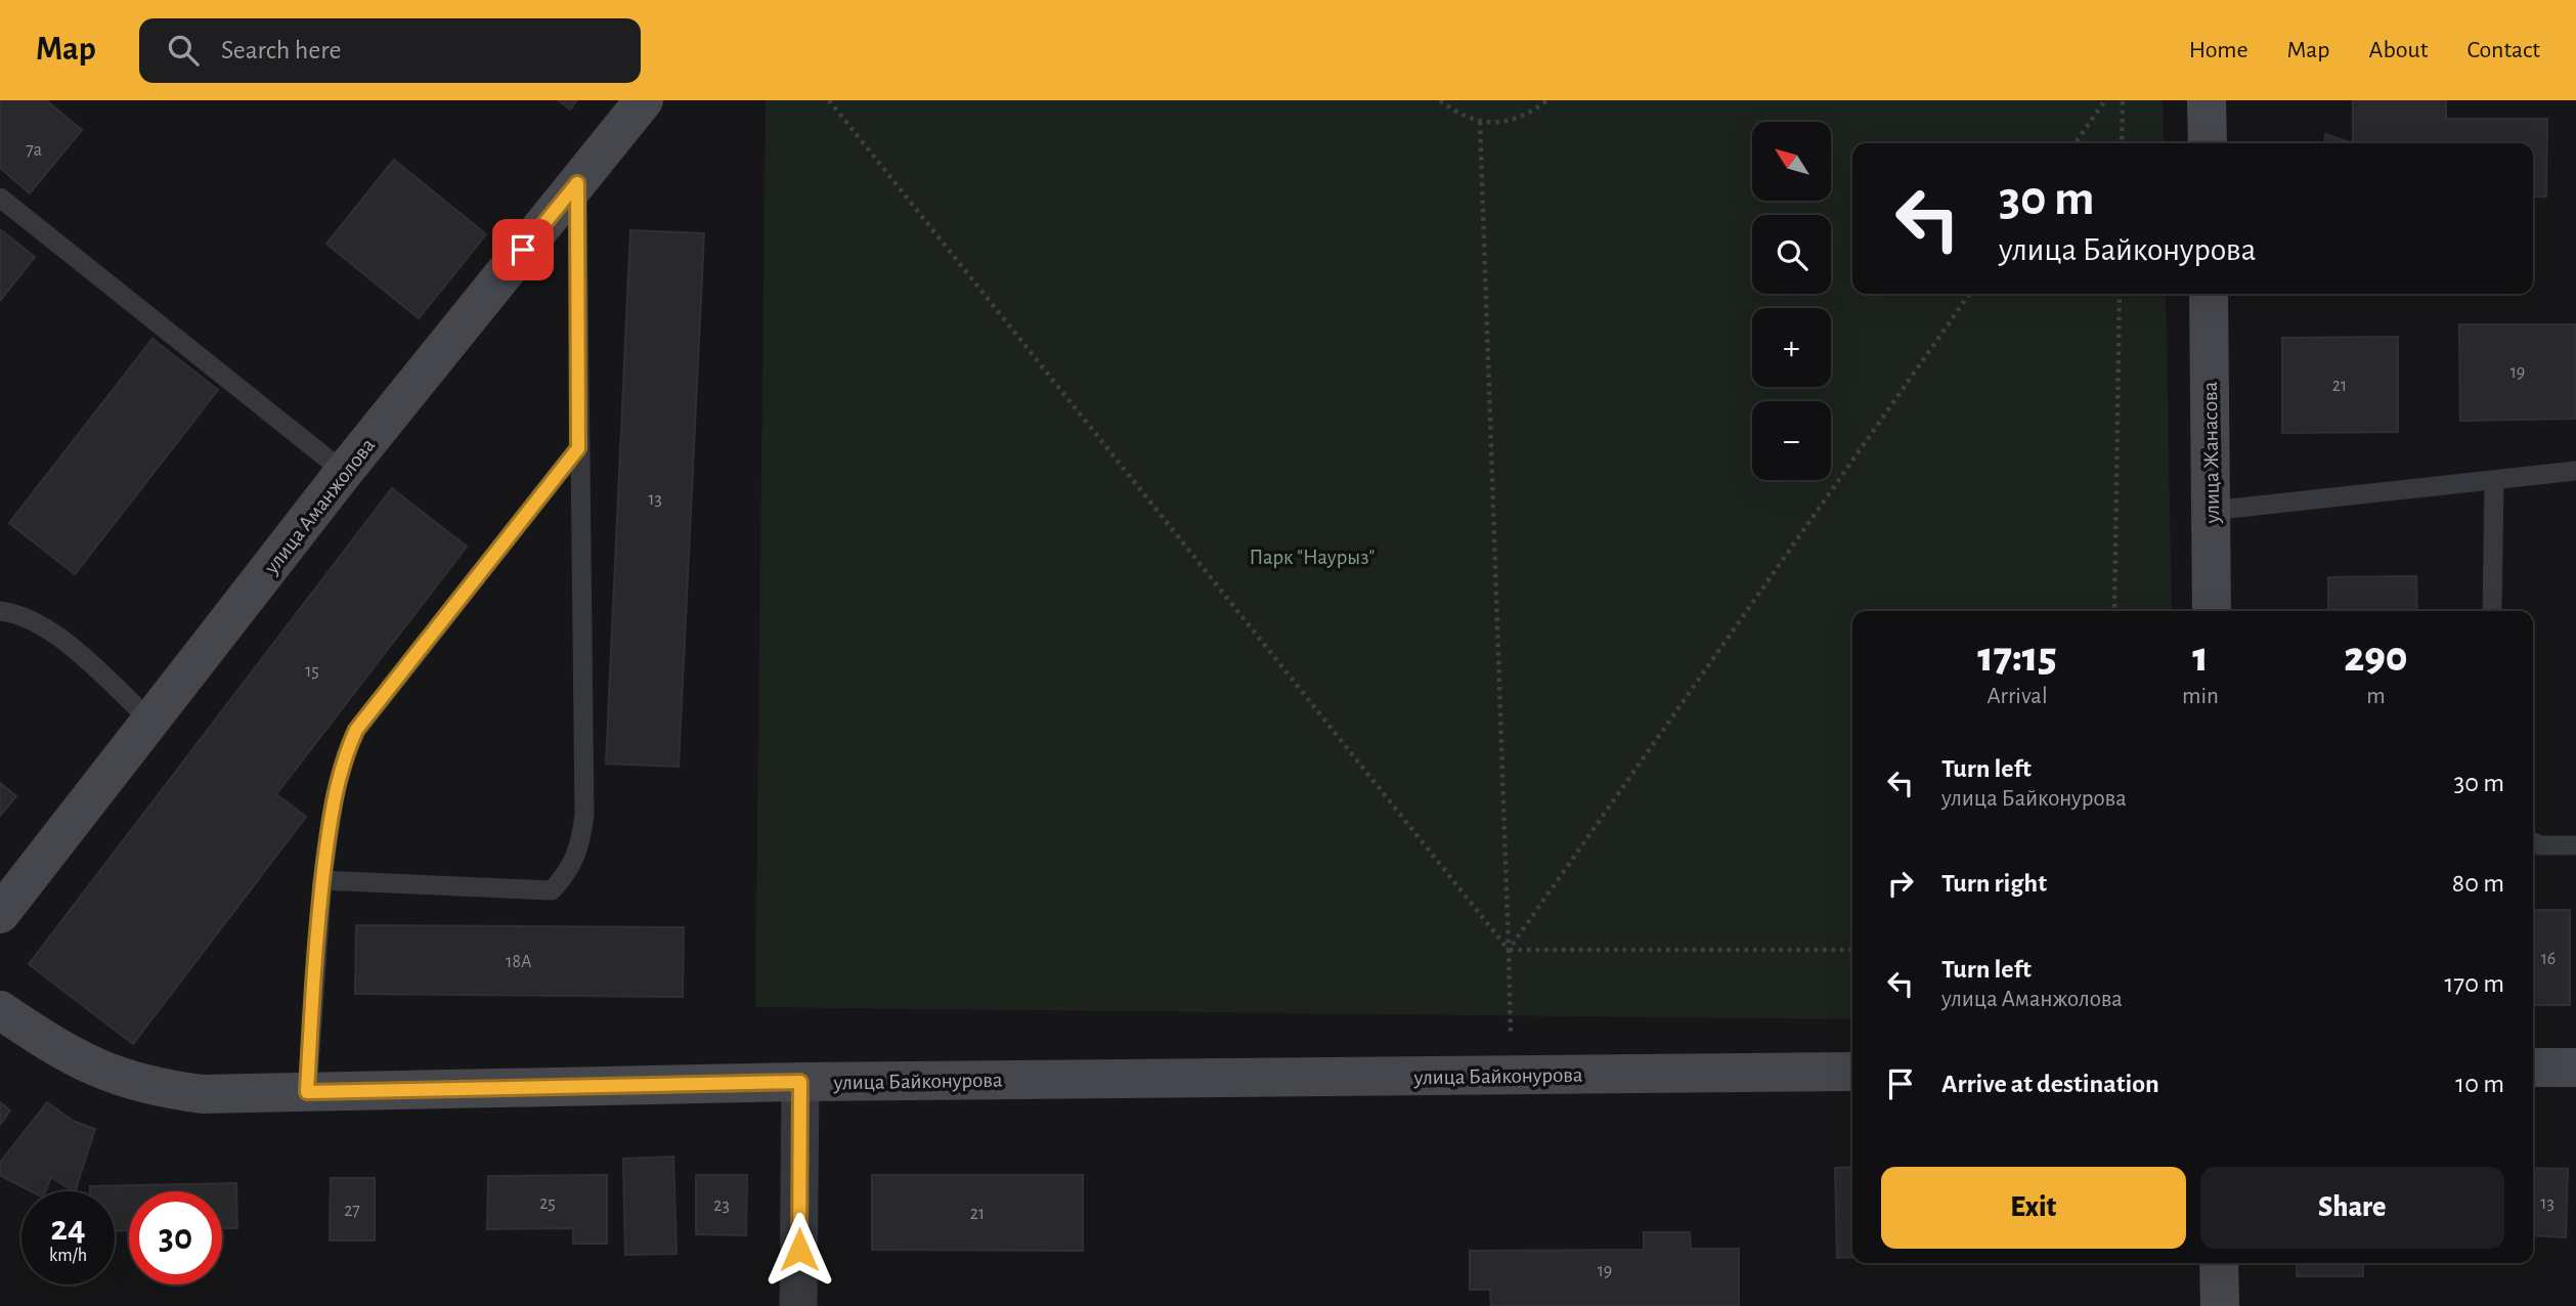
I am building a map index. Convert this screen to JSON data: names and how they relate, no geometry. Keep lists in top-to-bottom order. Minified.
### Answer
{"streets":{"street":["улица Жанасова","улица Аманжолова","улица Байконурова"]},"parks":["Парк \"Наурыз\""],"house_numbers":["7а","19","21","13","15","16","18А","25","13","23","27","21","19"],"north":"top left","page":{"header":"Map","search":"Search here","nav":["Home","Map","About","Contact"],"map_buttons":["+","−"],"turn":["30 m","улица Байконурова"],"eta":["17:15","Arrival","1","min","290","m"],"list":[{"name":"Turn left","note":"улица Байконурова","value":"30 m"},{"name":"Turn right","value":"80 m"},{"name":"Turn left","note":"улица Аманжолова","value":"170 m"},{"name":"Arrive at destination","value":"10 m"}],"buttons":["Exit","Share"],"speed":"24 km/h","limit":"30"}}
